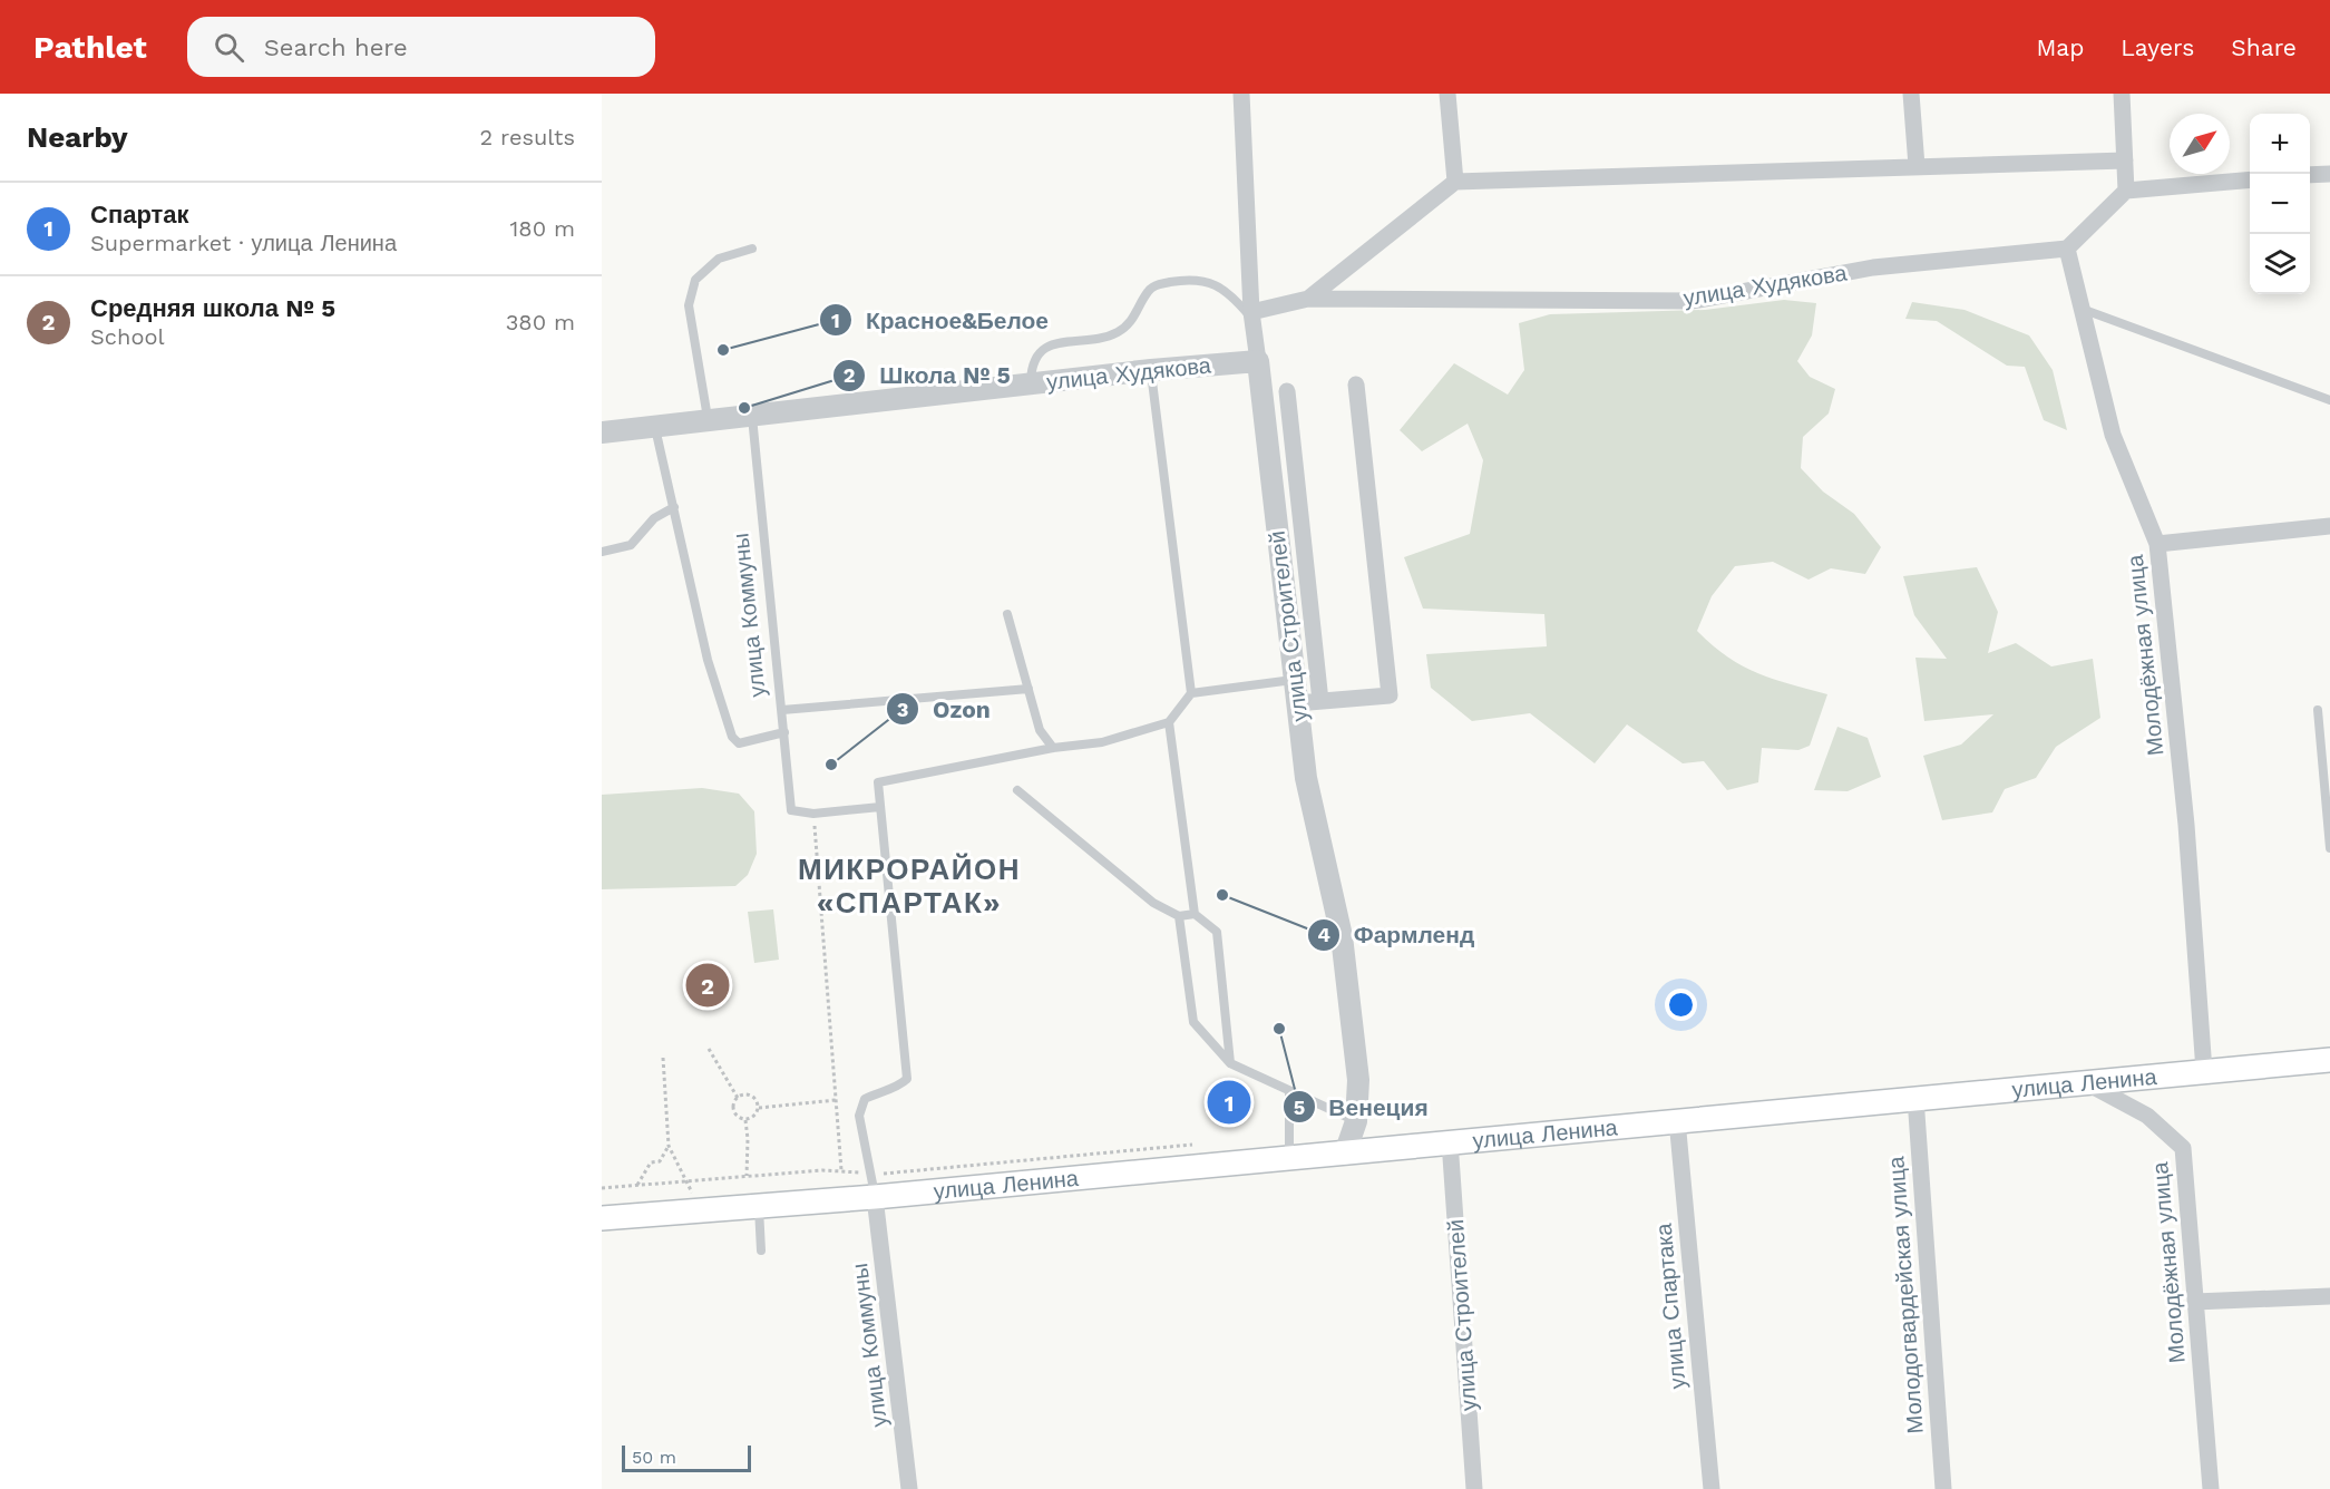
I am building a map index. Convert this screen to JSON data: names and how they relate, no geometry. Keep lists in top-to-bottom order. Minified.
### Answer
{"streets":{"main road":["улица Ленина"],"street":["улица Худякова","улица Коммуны","улица Строителей","Молодёжная улица","Молодогвардейская улица","улица Спартака"]},"crossings":[["улица Худякова","улица Коммуны"],["улица Худякова","улица Строителей"],["улица Худякова","Молодёжная улица"],["улица Коммуны","улица Ленина"],["улица Строителей","улица Ленина"],["Молодёжная улица","улица Ленина"],["улица Ленина","Молодогвардейская улица"],["улица Ленина","улица Спартака"]],"districts":["МИКРОРАЙОН «СПАРТАК»"],"places":["Красное&Белое","Школа № 5","Ozon","Фармленд","Венеция"],"scale_bar":"50 m","north":"top right","page":{"header":"Pathlet","search":"Search here","nav":["Map","Layers","Share"],"heading":["Nearby","2 results"],"map_buttons":["+","−"],"list":[{"mark":"1","name":"Спартак","note":"Supermarket · улица Ленина","value":"180 m"},{"mark":"2","name":"Средняя школа № 5","note":"School","value":"380 m"}],"pins":["2","1"],"scale":"50 m"}}
